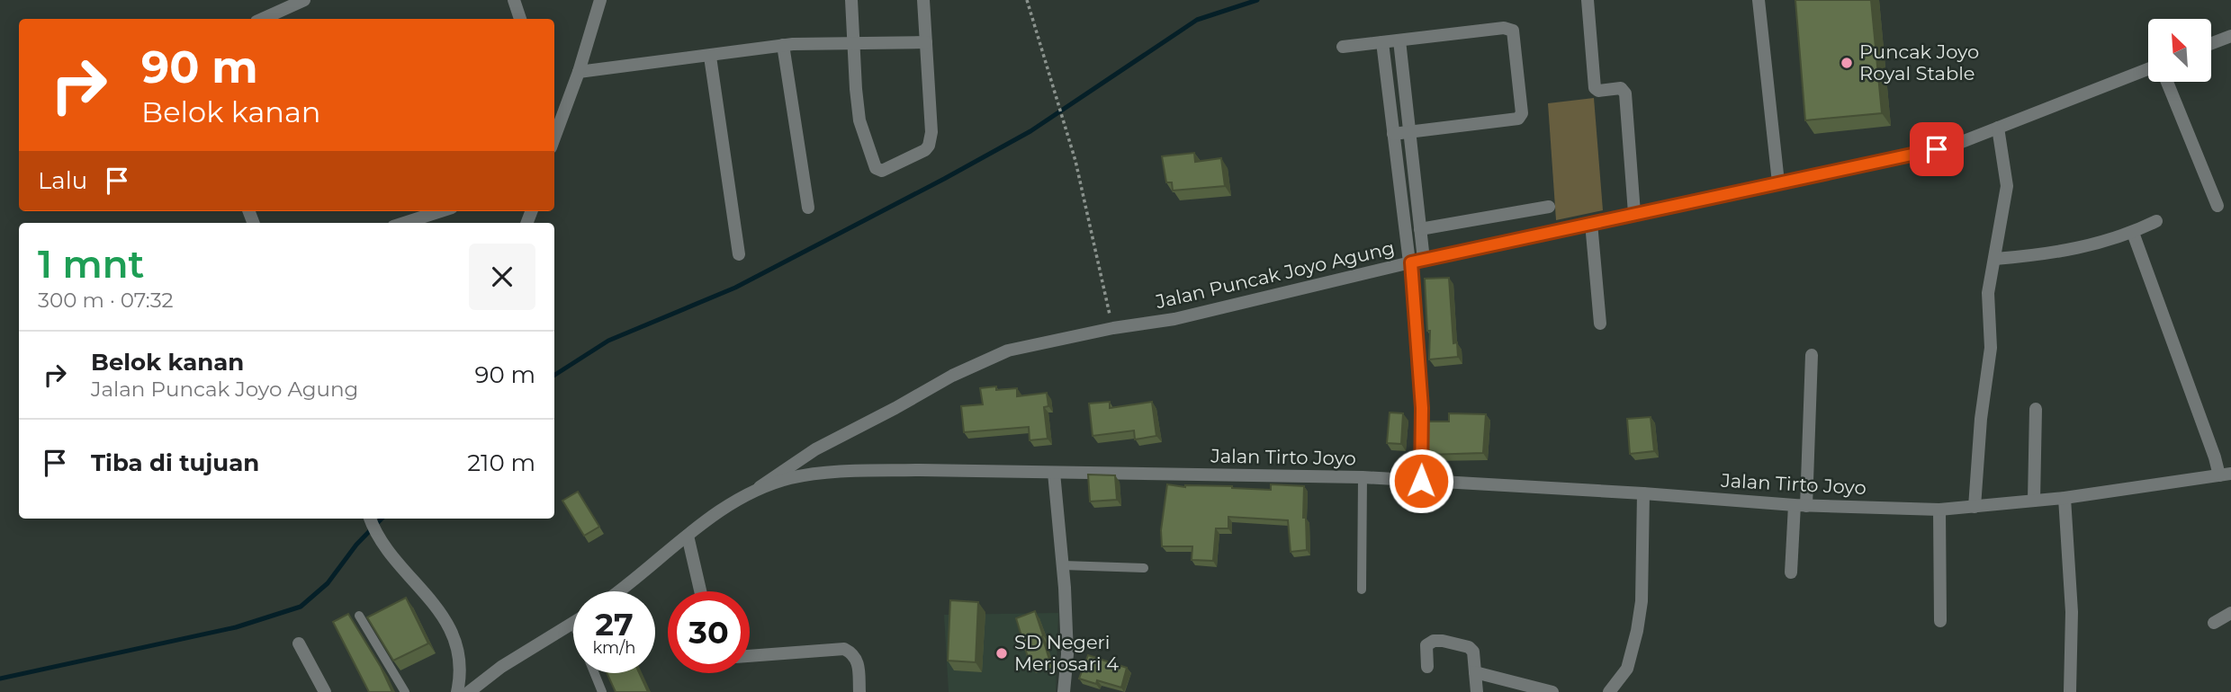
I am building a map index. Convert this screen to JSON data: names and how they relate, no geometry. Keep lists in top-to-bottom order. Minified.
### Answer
{"streets":{"street":["Jalan Puncak Joyo Agung","Jalan Tirto Joyo"]},"crossings":[["Jalan Puncak Joyo Agung","Jalan Tirto Joyo"]],"places":["Puncak Joyo Royal Stable","SD Negeri Merjosari 4"],"north":"top left","page":{"turn":["90 m","Belok kanan"],"then":"Lalu","heading":["1 mnt","300 m · 07:32"],"list":[{"name":"Belok kanan","note":"Jalan Puncak Joyo Agung","value":"90 m"},{"name":"Tiba di tujuan","value":"210 m"}],"speed":"27 km/h","limit":"30"}}
